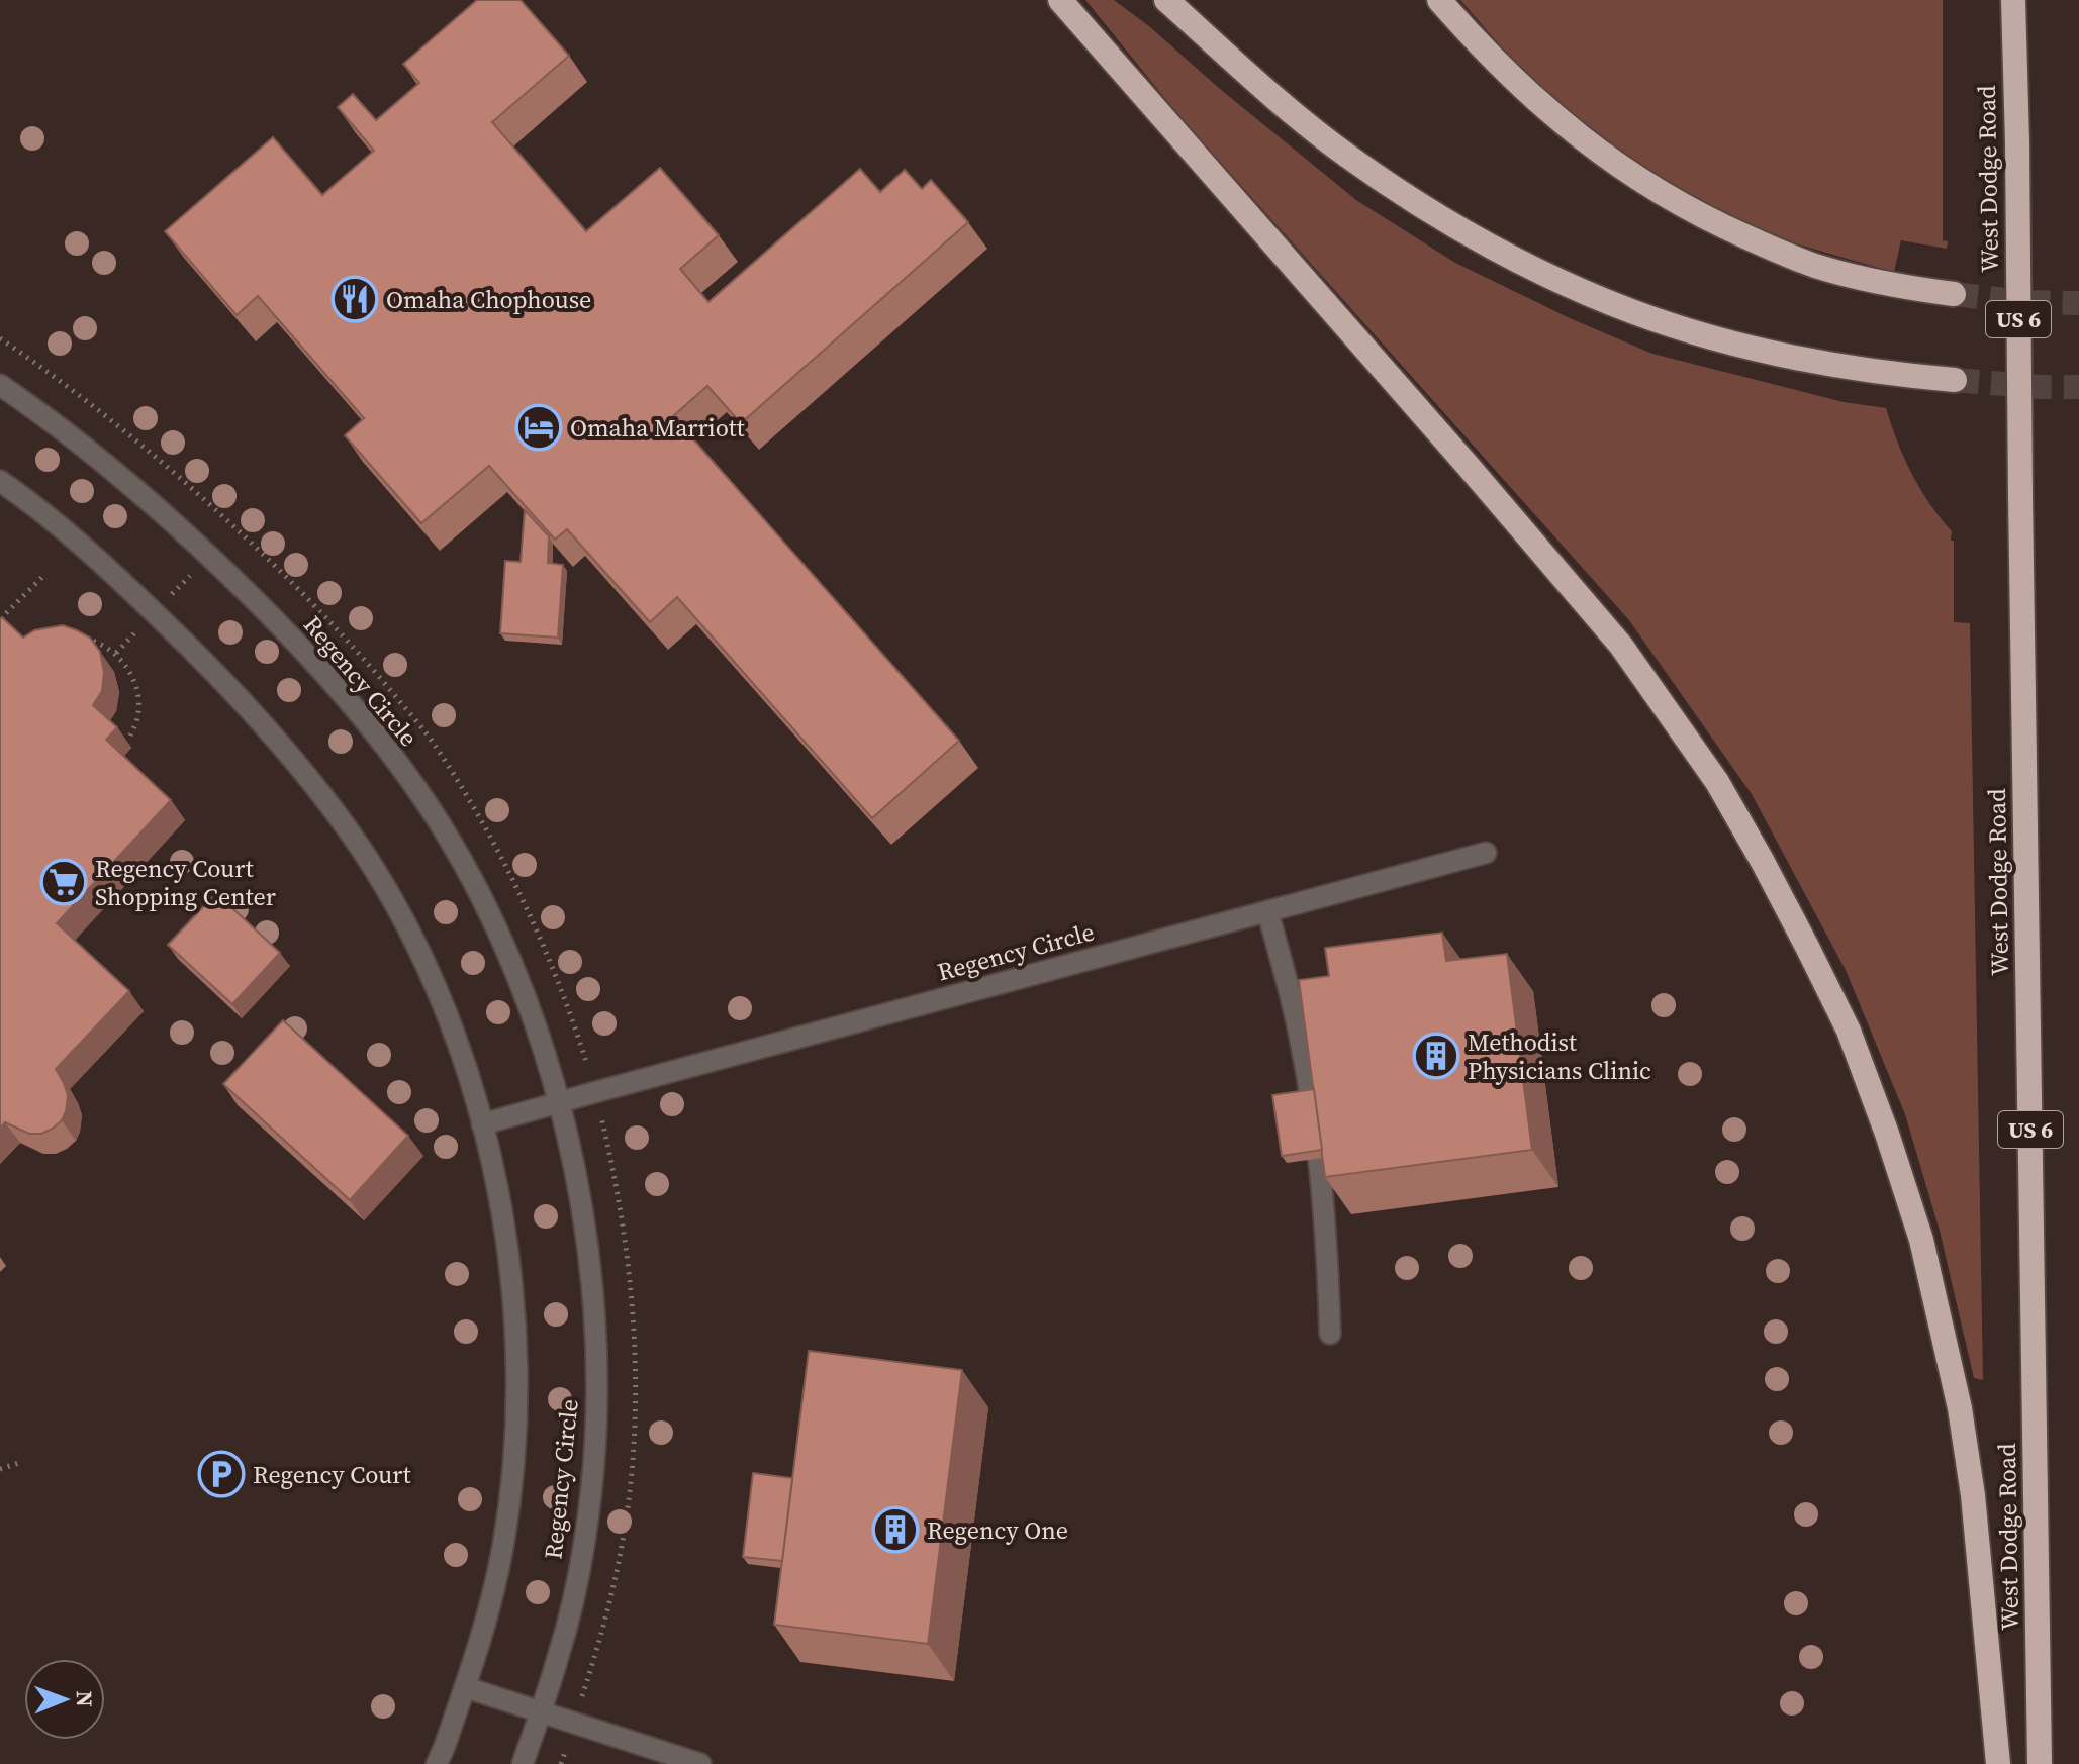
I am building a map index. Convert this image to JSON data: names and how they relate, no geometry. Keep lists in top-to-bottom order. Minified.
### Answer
{"streets":{"highway":["West Dodge Road","US 6"],"street":["Regency Circle"]},"places":{"restaurant":["Omaha Chophouse"],"hotel":["Omaha Marriott"],"supermarket":["Regency Court Shopping Center"],"building":["Methodist Physicians Clinic","Regency One"],"parking":["Regency Court"]},"north":"right"}
